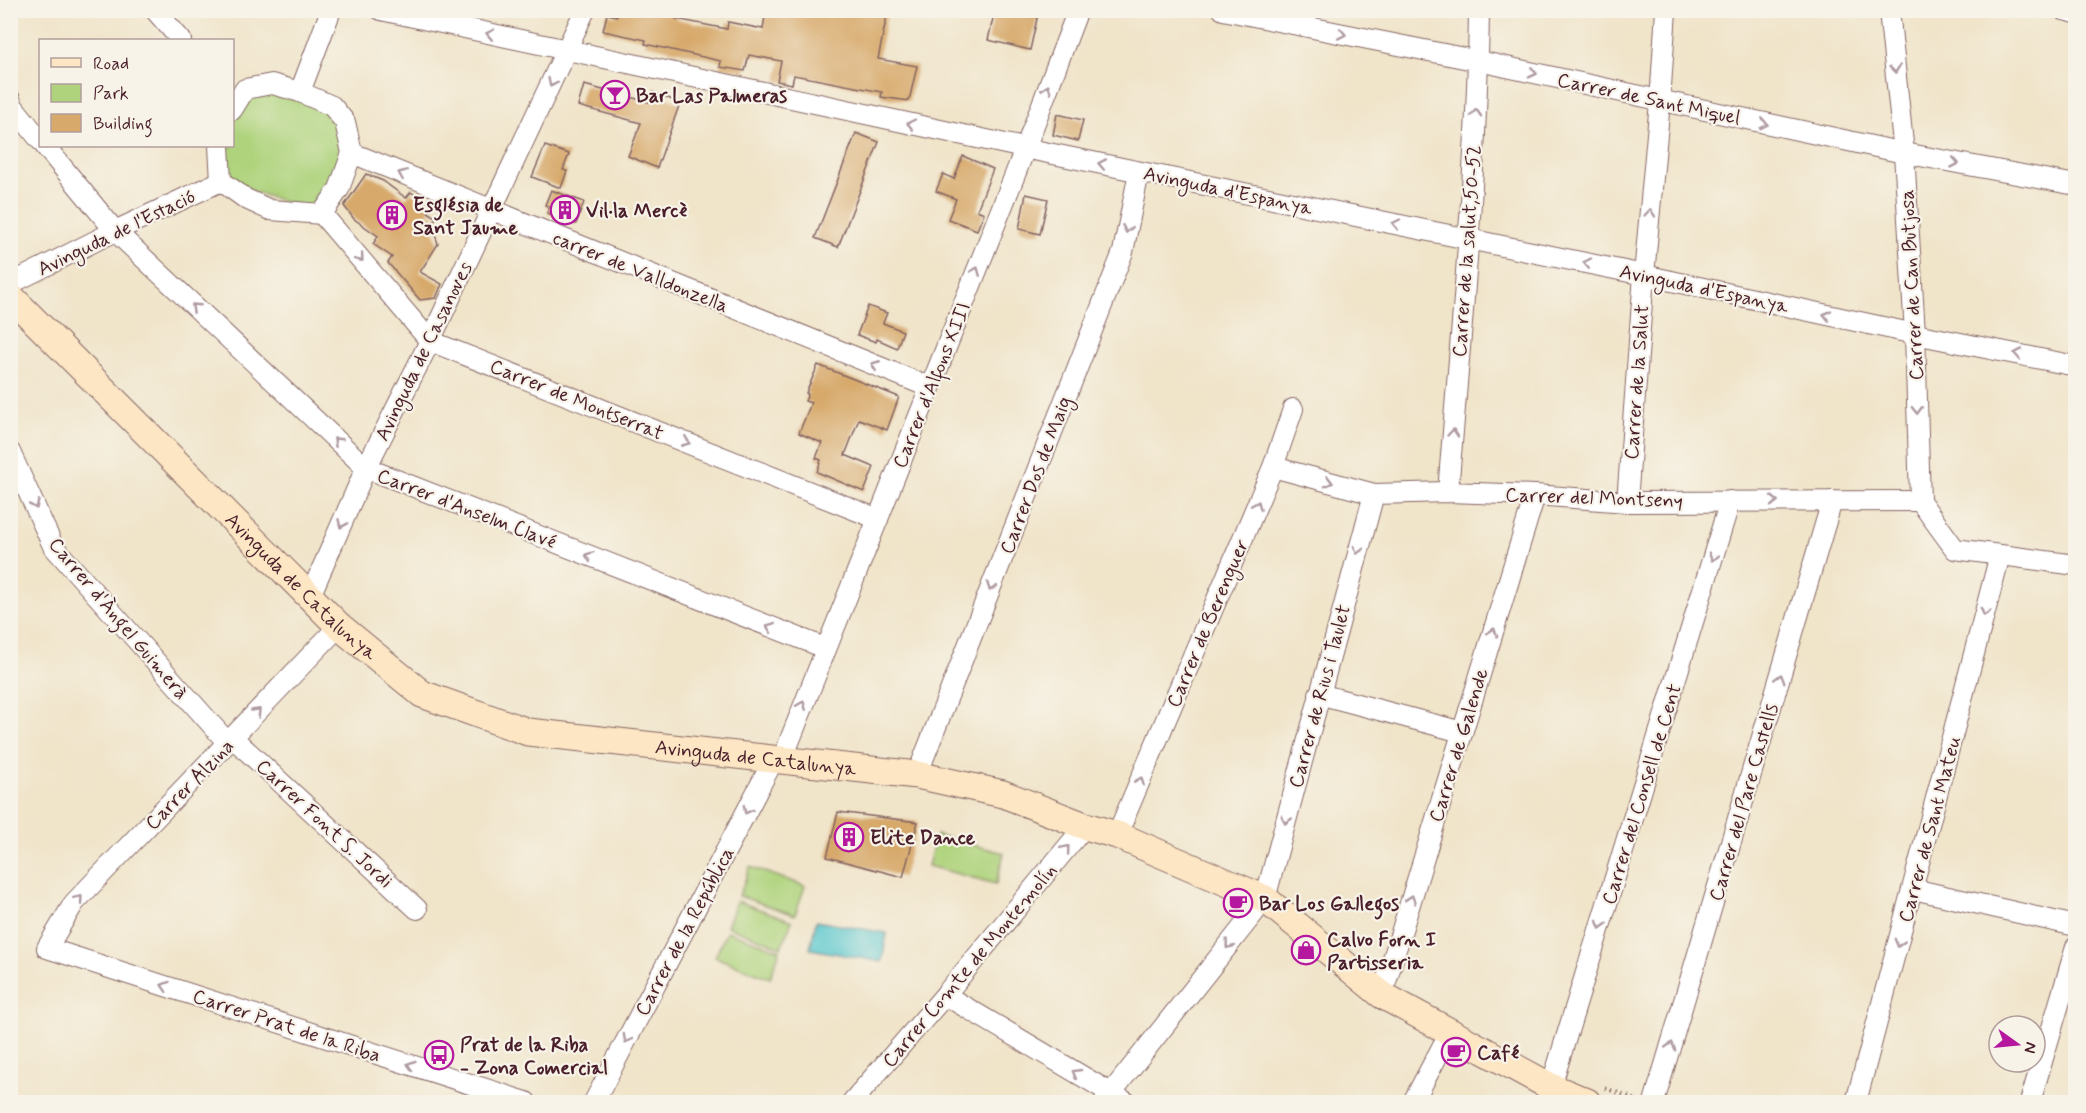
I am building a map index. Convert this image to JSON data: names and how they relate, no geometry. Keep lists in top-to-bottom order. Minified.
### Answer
{"streets":{"street":["Carrer de Sant Miquel","Avinguda d'Espanya","Avinguda de l'Estació","Carrer de la salut,50-52","carrer de Valldonzella","Carrer de Can Butjosa","Avinguda de Casanoves","Carrer de la Salut","Carrer d'Alfons XIII","Carrer de Montserrat","Carrer Dos de Maig","Carrer del Montseny","Carrer d'Anselm Clavé","Avinguda de Catalunya","Carrer d'Àngel Guimerà","Carrer de Berenguer","Carrer de Rius i Taulet","Carrer de Galende","Carrer Alzina","Carrer del Consell de Cent","Carrer del Pare Castells","Carrer Font S. Jordi","Carrer de Sant Mateu","Carrer de la República","Carrer Comte de Montemolín","Carrer Prat de la Riba"]},"crossings":[["Carrer de Sant Miquel","Carrer de la salut,50-52"],["Carrer de Sant Miquel","Carrer de Can Butjosa"],["Carrer de Sant Miquel","Carrer de la Salut"],["Avinguda d'Espanya","Carrer de la salut,50-52"],["Avinguda d'Espanya","Carrer de Can Butjosa"],["Avinguda d'Espanya","Avinguda de Casanoves"],["Avinguda d'Espanya","Carrer de la Salut"],["Avinguda d'Espanya","Carrer d'Alfons XIII"],["Avinguda d'Espanya","Carrer Dos de Maig"],["Avinguda de l'Estació","Carrer d'Anselm Clavé"],["Carrer de la salut,50-52","Carrer del Montseny"],["carrer de Valldonzella","Avinguda de Casanoves"],["carrer de Valldonzella","Carrer d'Alfons XIII"],["Carrer de Can Butjosa","Carrer del Montseny"],["Avinguda de Casanoves","Carrer de Montserrat"],["Avinguda de Casanoves","Carrer d'Anselm Clavé"],["Avinguda de Casanoves","Avinguda de Catalunya"],["Carrer de la Salut","Carrer del Montseny"],["Carrer d'Alfons XIII","Carrer de Montserrat"],["Carrer d'Alfons XIII","Carrer d'Anselm Clavé"],["Carrer d'Alfons XIII","Avinguda de Catalunya"],["Carrer d'Alfons XIII","Carrer de la República"],["Carrer Dos de Maig","Avinguda de Catalunya"],["Carrer del Montseny","Carrer de Berenguer"],["Carrer del Montseny","Carrer de Rius i Taulet"],["Carrer del Montseny","Carrer de Galende"],["Carrer del Montseny","Carrer del Consell de Cent"],["Carrer del Montseny","Carrer del Pare Castells"],["Avinguda de Catalunya","Carrer de Berenguer"],["Avinguda de Catalunya","Carrer de Rius i Taulet"],["Avinguda de Catalunya","Carrer de Galende"],["Avinguda de Catalunya","Carrer Alzina"],["Avinguda de Catalunya","Carrer del Consell de Cent"],["Avinguda de Catalunya","Carrer de la República"],["Avinguda de Catalunya","Carrer Comte de Montemolín"],["Carrer d'Àngel Guimerà","Carrer Alzina"],["Carrer d'Àngel Guimerà","Carrer Font S. Jordi"],["Carrer Alzina","Carrer Font S. Jordi"],["Carrer Alzina","Carrer Prat de la Riba"]],"one_way":["Carrer de Sant Miquel","Avinguda d'Espanya","Carrer de la salut,50-52","carrer de Valldonzella","Carrer de Can Butjosa","Avinguda de Casanoves","Carrer de la Salut","Carrer d'Alfons XIII","Carrer de Montserrat","Carrer Dos de Maig","Carrer d'Anselm Clavé","Carrer d'Àngel Guimerà","Carrer de Berenguer","Carrer de Rius i Taulet","Carrer de Galende","Carrer Alzina","Carrer del Consell de Cent","Carrer del Pare Castells","Carrer de Sant Mateu","Carrer de la República","Carrer Comte de Montemolín","Carrer Prat de la Riba"],"places":{"bar":["Bar Las Palmeras"],"building":["Vil·la Mercè","Església de Sant Jaume","Elite Dance"],"cafe":["Bar Los Gallegos","Café"],"shop":["Calvo Forn I Partisseria"],"bus stop":["Prat de la Riba - Zona Comercial"]},"legend":["Road","Park","Building"],"north":"right"}
